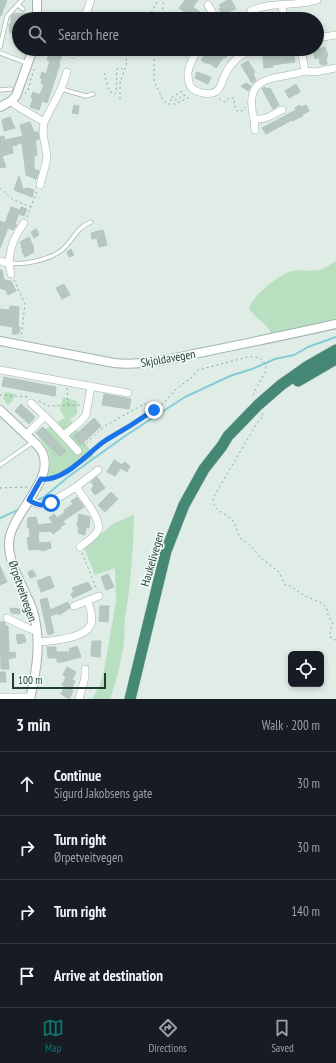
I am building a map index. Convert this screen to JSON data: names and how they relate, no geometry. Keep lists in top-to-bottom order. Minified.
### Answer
{"streets":{"highway":["Haukelivegen"],"street":["Skjoldavegen","Ørpetveitvegen"]},"scale_bar":"100 m","page":{"search":"Search here","scale":"100 m","heading":["3 min","Walk · 200 m"],"list":[["Continue","Sigurd Jakobsens gate","30 m"],["Turn right","Ørpetveitvegen","30 m"],["Turn right","140 m"],"Arrive at destination"],"nav":["Map","Directions","Saved"]}}
